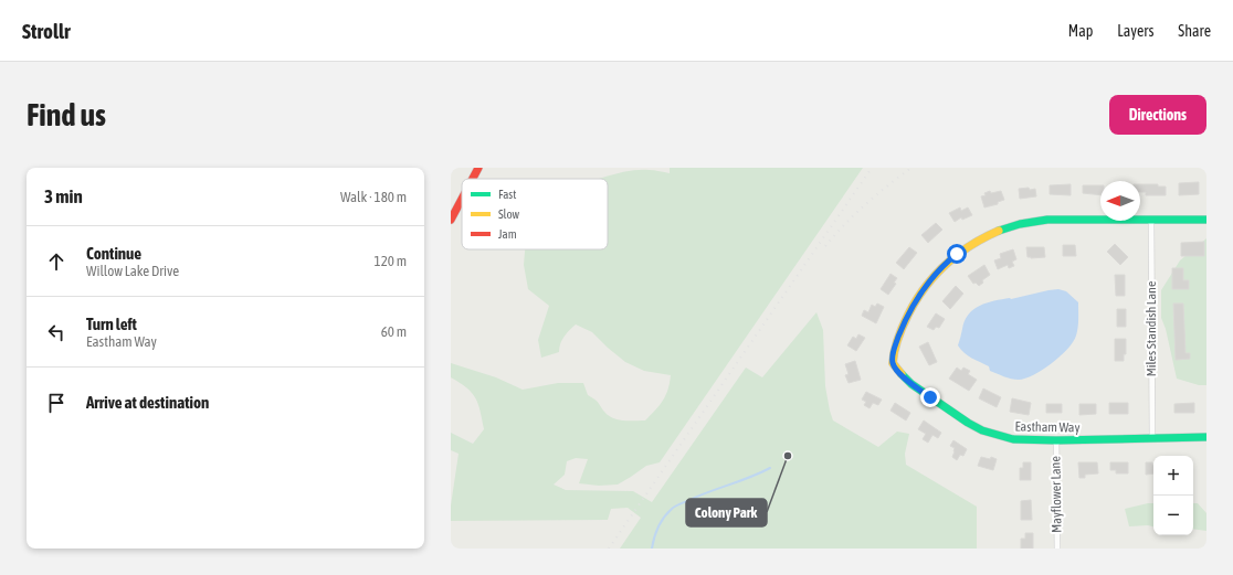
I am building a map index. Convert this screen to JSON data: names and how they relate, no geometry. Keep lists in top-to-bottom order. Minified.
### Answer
{"streets":{"street":["Miles Standish Lane","Eastham Way","Mayflower Lane"]},"crossings":[["Miles Standish Lane","Eastham Way"],["Eastham Way","Mayflower Lane"]],"places":["Colony Park"],"legend":["Fast","Slow","Jam"],"north":"left","page":{"header":"Strollr","nav":["Map","Layers","Share"],"buttons":"Directions","title":"Find us","heading":["3 min","Walk · 180 m"],"list":[["Continue","Willow Lake Drive","120 m"],["Turn left","Eastham Way","60 m"],"Arrive at destination"],"map_buttons":["+","−"]}}
